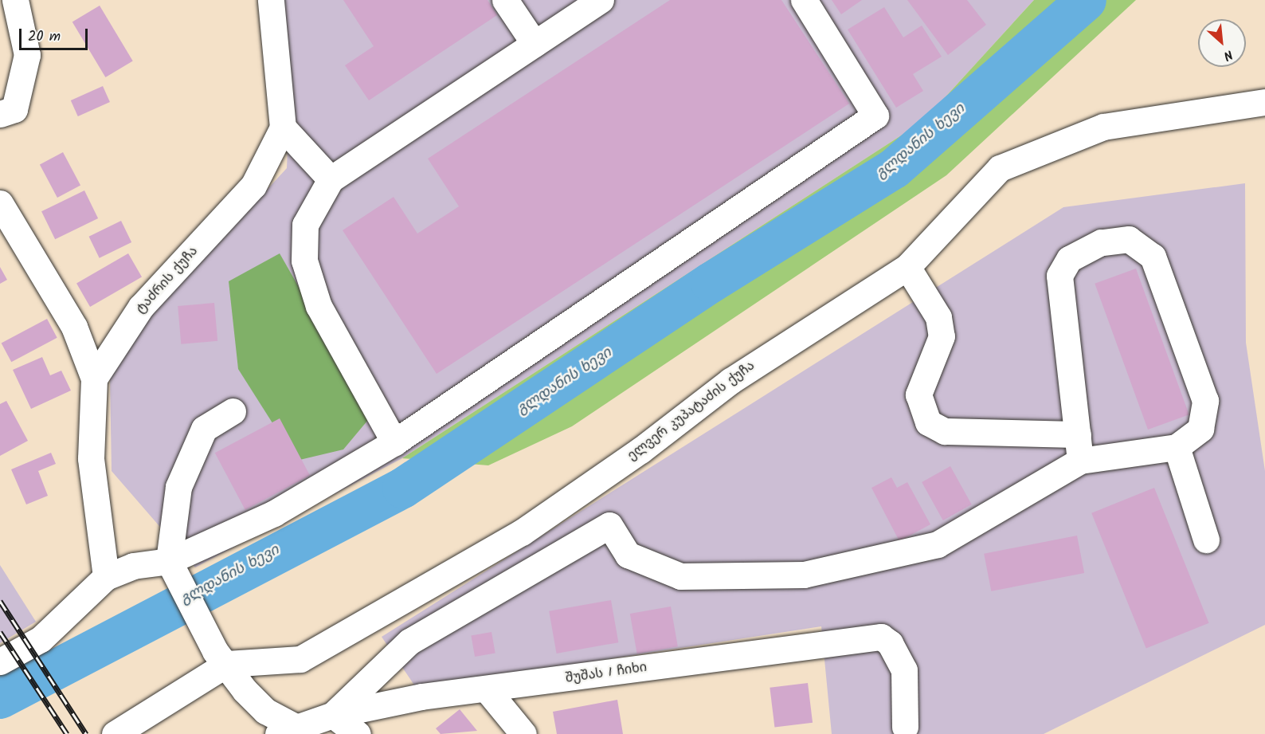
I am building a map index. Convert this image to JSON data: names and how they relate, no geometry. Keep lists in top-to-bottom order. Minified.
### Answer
{"streets":{"street":["ტაძრის ქუჩა","ელვერ კუპატაძის ქუჩა","შუშას I ჩიხი"]},"water":["გლდანის ხევი"],"scale_bar":"20 m","north":"bottom right"}
